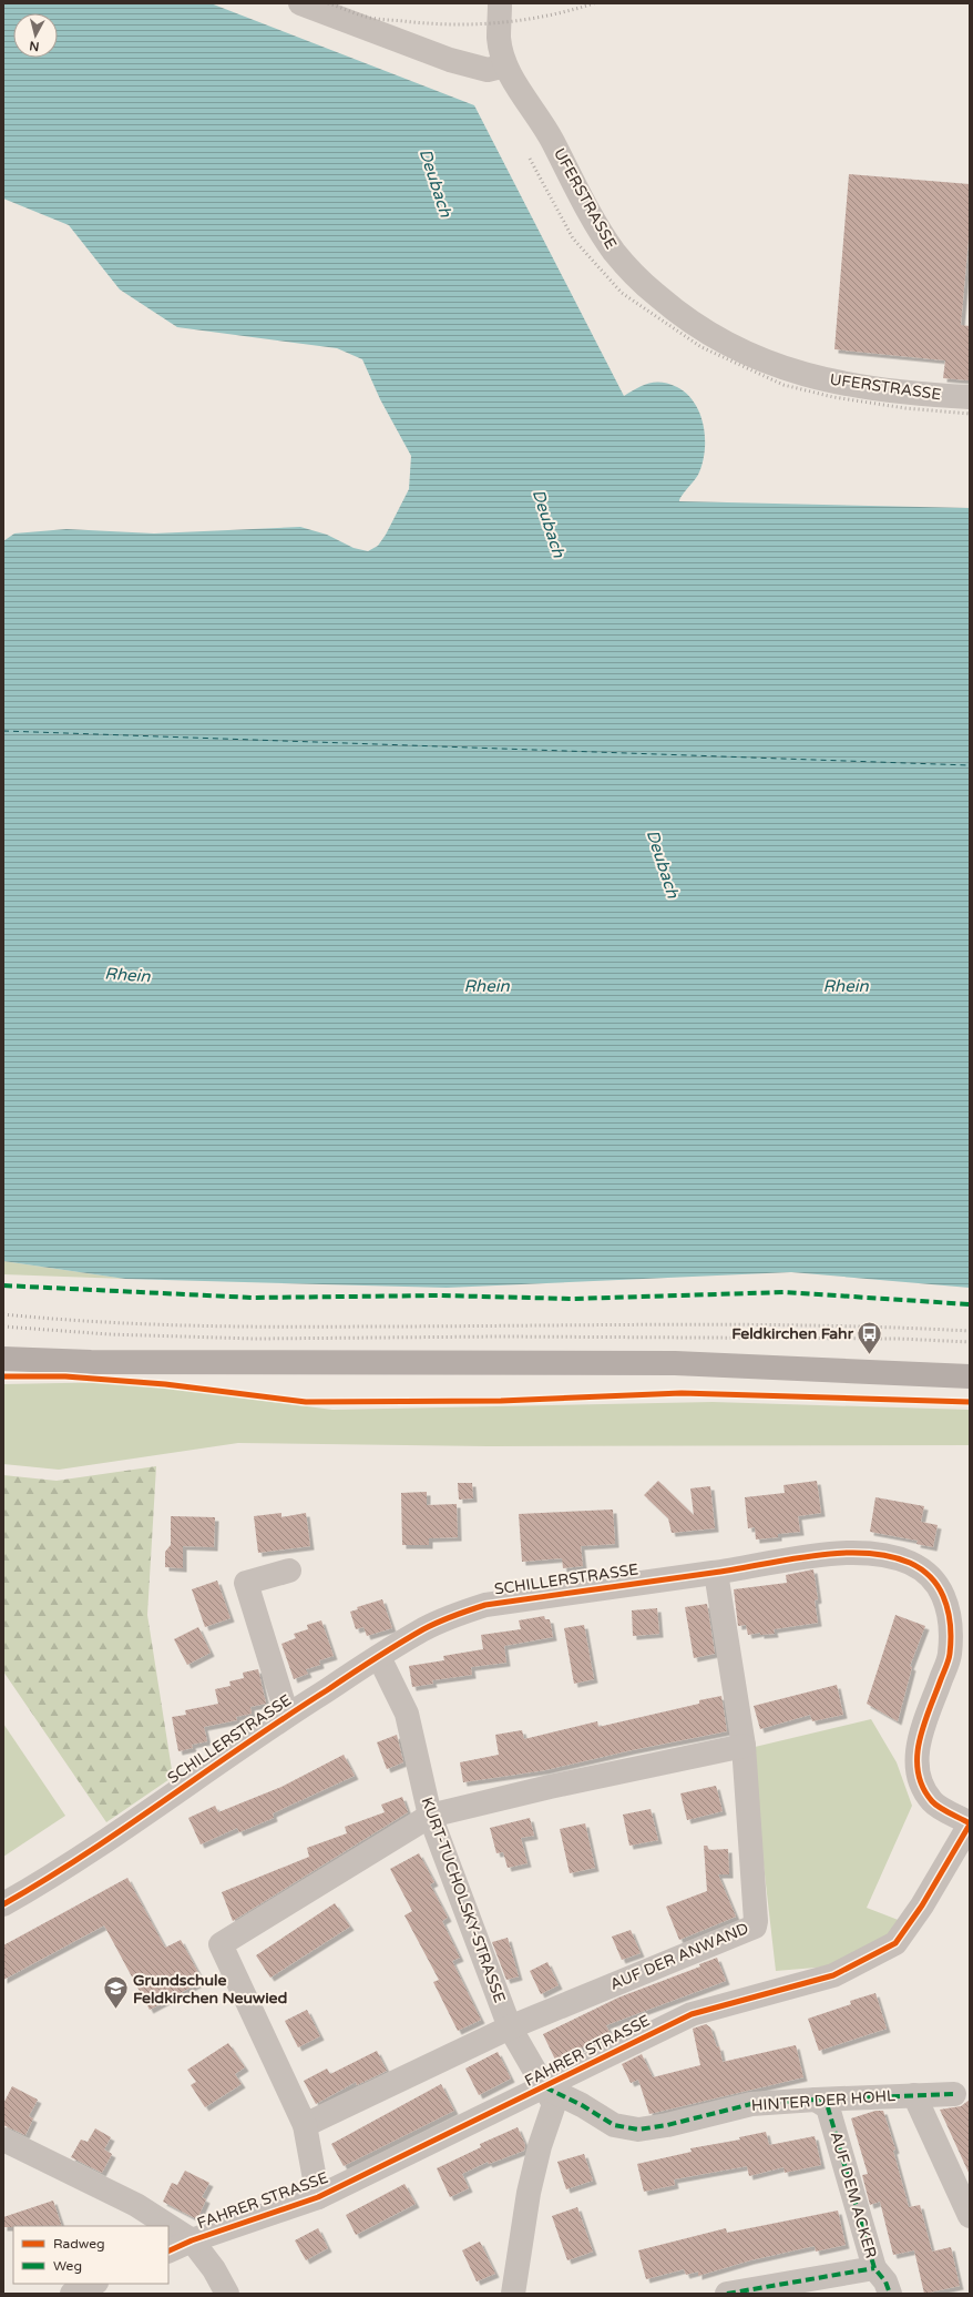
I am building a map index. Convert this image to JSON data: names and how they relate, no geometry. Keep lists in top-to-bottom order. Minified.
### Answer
{"streets":{"street":["UFERSTRASSE","SCHILLERSTRASSE","KURT-TUCHOLSKY-STRASSE","AUF DER ANWAND","FAHRER STRASSE","HINTER DER HOHL","AUF DEM ACKER"]},"crossings":[["SCHILLERSTRASSE","KURT-TUCHOLSKY-STRASSE"],["SCHILLERSTRASSE","AUF DER ANWAND"],["SCHILLERSTRASSE","FAHRER STRASSE"],["KURT-TUCHOLSKY-STRASSE","AUF DER ANWAND"],["KURT-TUCHOLSKY-STRASSE","FAHRER STRASSE"],["KURT-TUCHOLSKY-STRASSE","HINTER DER HOHL"],["FAHRER STRASSE","HINTER DER HOHL"],["HINTER DER HOHL","AUF DEM ACKER"]],"water":["Deubach","Rhein"],"places":{"bus stop":["Feldkirchen Fahr"],"school or university":["Grundschule Feldkirchen Neuwied"]},"legend":["Radweg","Weg"],"north":"bottom"}
